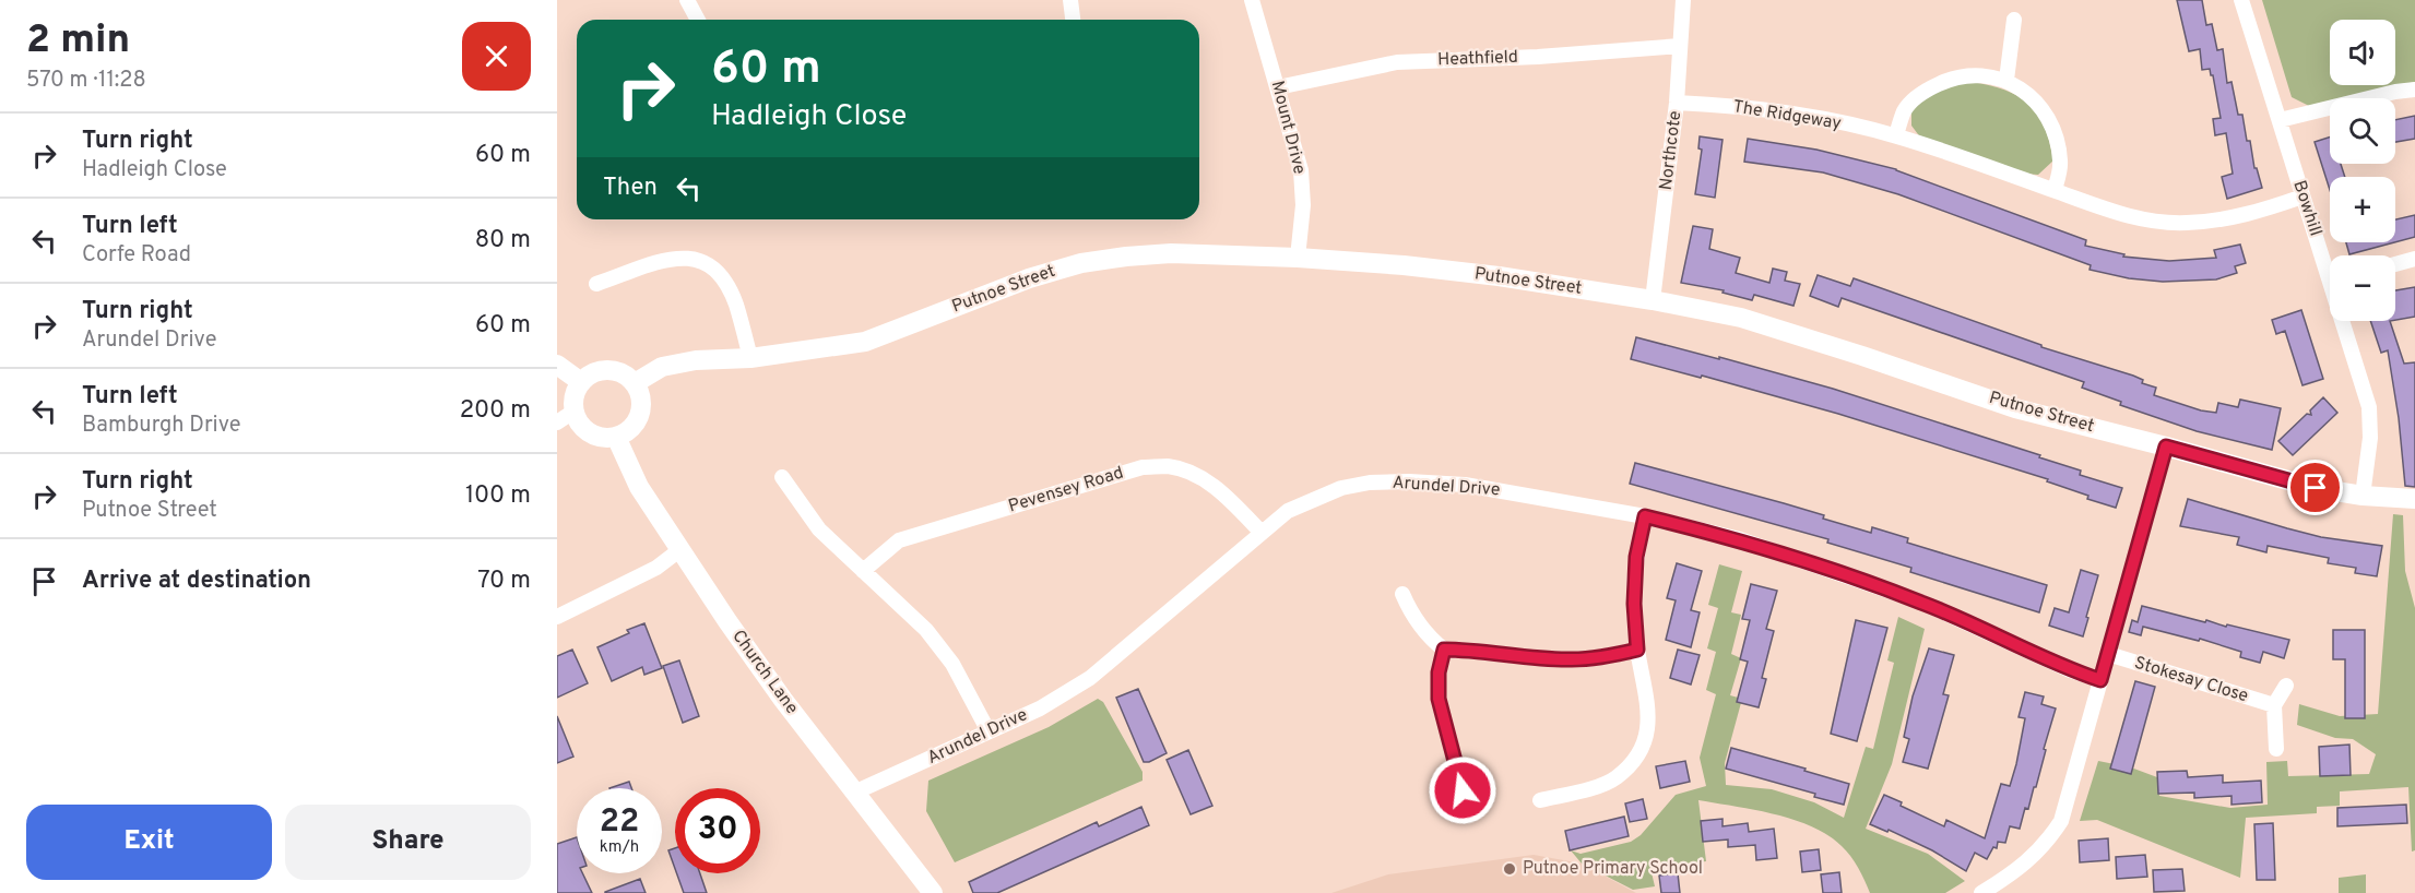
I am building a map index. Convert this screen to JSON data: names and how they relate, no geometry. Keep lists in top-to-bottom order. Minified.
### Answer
{"streets":{"street":["Heathfield","The Ridgeway","Mount Drive","Northcote","Bowhill","Putnoe Street","Arundel Drive","Pevensey Road","Church Lane","Stokesay Close"]},"crossings":[["Heathfield","Mount Drive"],["Heathfield","Northcote"],["The Ridgeway","Northcote"],["The Ridgeway","Bowhill"],["Mount Drive","Putnoe Street"],["Northcote","Putnoe Street"],["Bowhill","Putnoe Street"],["Putnoe Street","Church Lane"],["Arundel Drive","Pevensey Road"],["Arundel Drive","Church Lane"]],"places":["Putnoe Primary School"],"page":{"heading":["2 min","570 m · 11:28"],"map_buttons":["+","−"],"turn":["60 m","Hadleigh Close"],"list":[{"name":"Turn right","note":"Hadleigh Close","value":"60 m"},{"name":"Turn left","note":"Corfe Road","value":"80 m"},{"name":"Turn right","note":"Arundel Drive","value":"60 m"},{"name":"Turn left","note":"Bamburgh Drive","value":"200 m"},{"name":"Turn right","note":"Putnoe Street","value":"100 m"},{"name":"Arrive at destination","value":"70 m"}],"then":"Then","speed":"22 km/h","limit":"30","buttons":["Exit","Share"]}}
